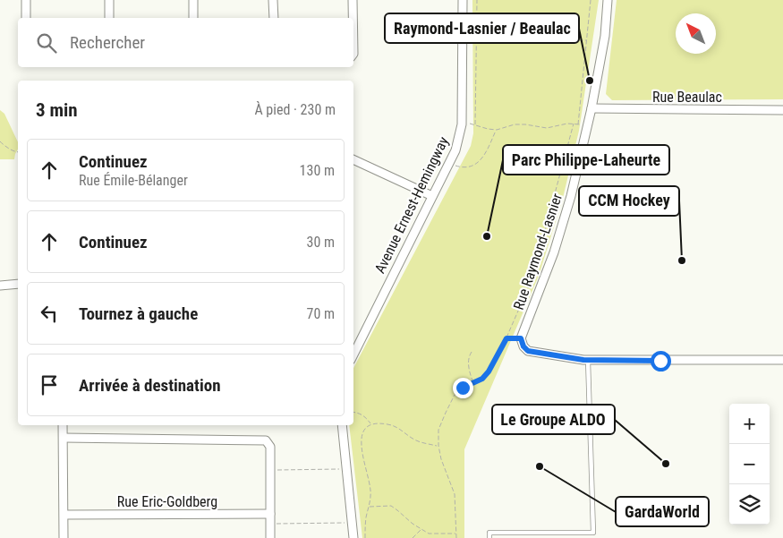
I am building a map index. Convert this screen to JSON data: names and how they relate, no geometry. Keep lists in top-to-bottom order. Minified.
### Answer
{"streets":{"street":["Rue Beaulac","Avenue Ernest-Hemingway","Rue Raymond-Lasnier","Rue Eric-Goldberg"]},"crossings":[["Rue Beaulac","Rue Raymond-Lasnier"]],"places":["Raymond-Lasnier / Beaulac","Parc Philippe-Laheurte","CCM Hockey","Le Groupe ALDO","GardaWorld"],"north":"top left","page":{"search":"Rechercher","heading":["3 min","À pied · 230 m"],"list":[["Continuez","Rue Émile-Bélanger","130 m"],["Continuez","30 m"],["Tournez à gauche","70 m"],"Arrivée à destination"],"map_buttons":["+","−"]}}
